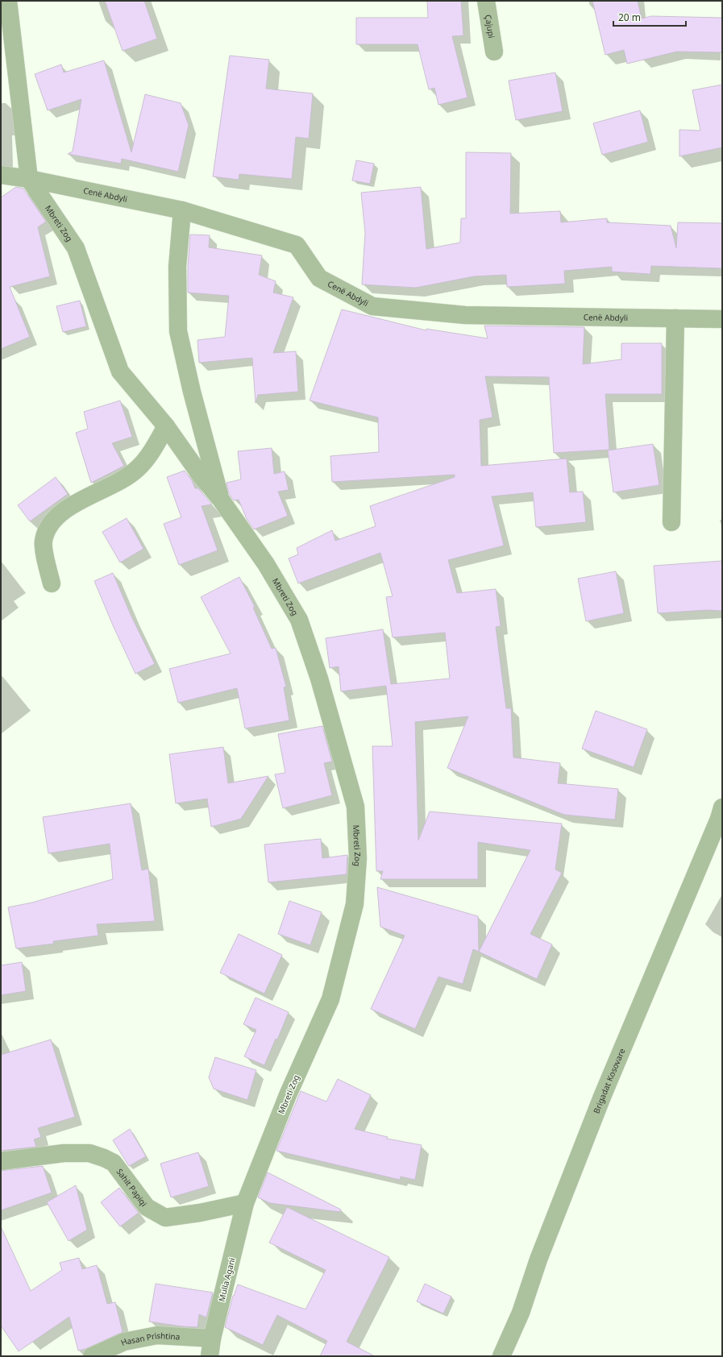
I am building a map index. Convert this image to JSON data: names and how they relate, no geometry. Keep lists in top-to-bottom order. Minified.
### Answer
{"streets":{"street":["Çajupi","Cenë Abdyli","Mbreti Zog","Brigadat Kosovare","Sahit Papiqi","Mulla Agani","Hasan Prishtina"]},"crossings":[["Cenë Abdyli","Mbreti Zog"],["Mbreti Zog","Sahit Papiqi"],["Mbreti Zog","Mulla Agani"],["Sahit Papiqi","Mulla Agani"],["Mulla Agani","Hasan Prishtina"]],"scale_bar":"20 m"}
